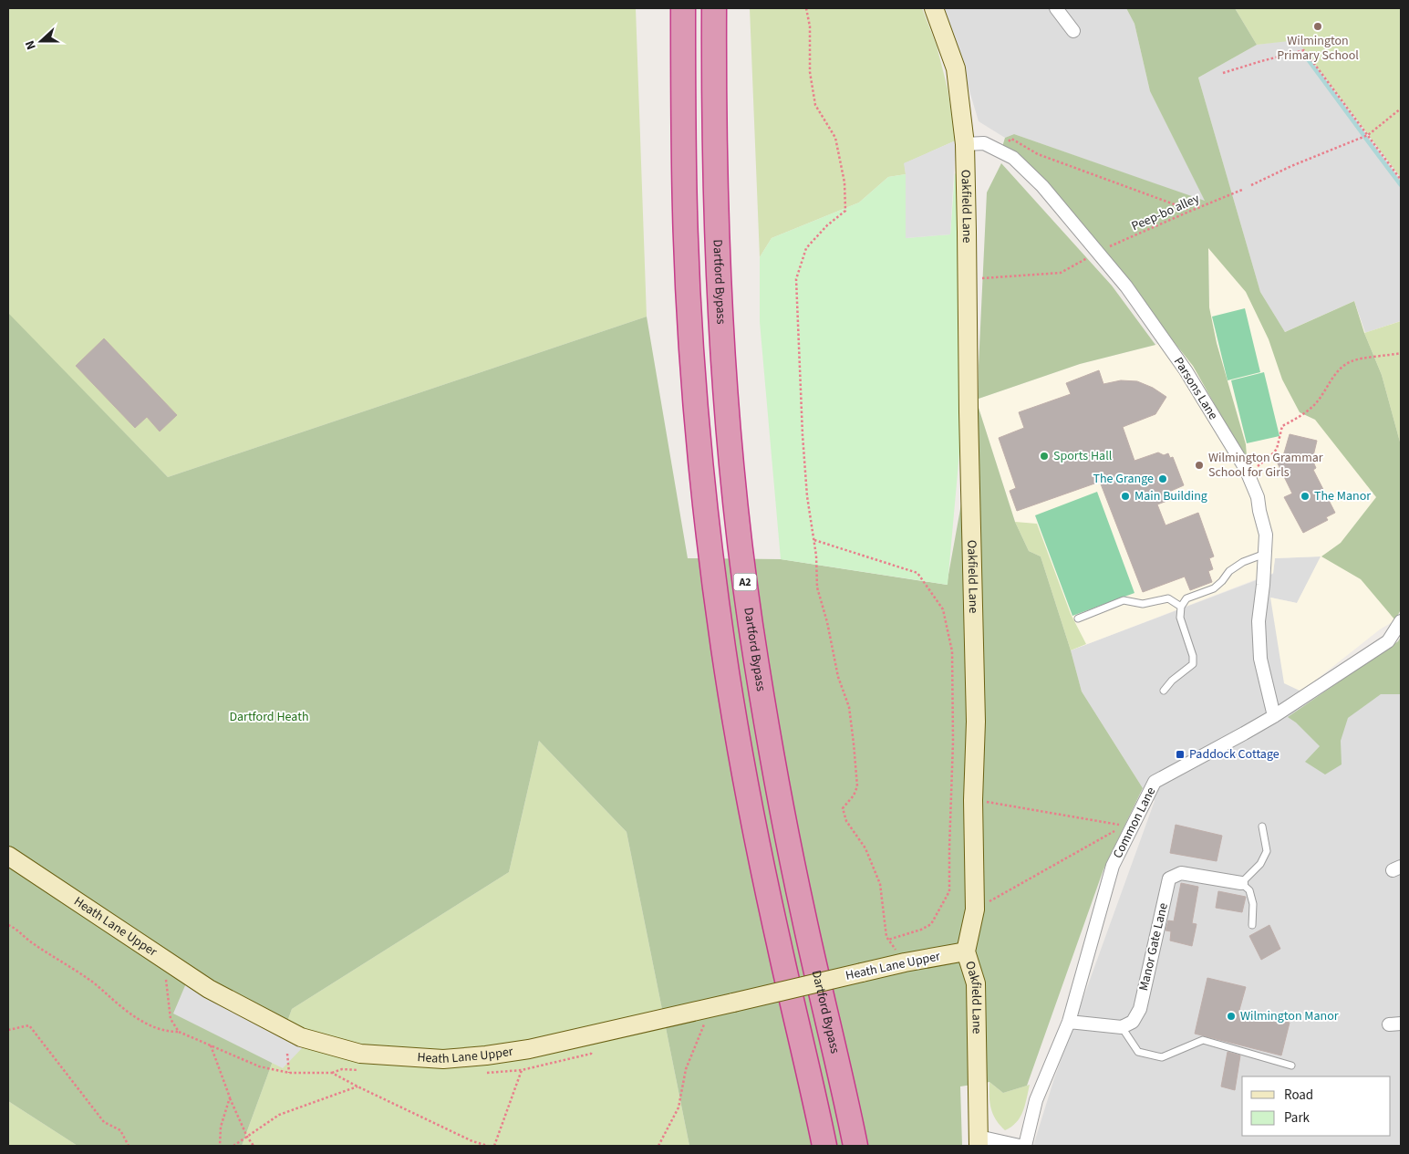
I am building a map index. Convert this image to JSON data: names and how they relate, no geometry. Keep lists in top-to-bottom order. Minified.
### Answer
{"streets":{"highway":["Dartford Bypass","A2"],"street":["Oakfield Lane","Parsons Lane","Common Lane","Heath Lane Upper","Manor Gate Lane"],"path":["Peep-bo alley"]},"crossings":[["Oakfield Lane","Peep-bo alley"],["Oakfield Lane","Parsons Lane"],["Oakfield Lane","Heath Lane Upper"],["Peep-bo alley","Parsons Lane"],["Parsons Lane","Common Lane"]],"parks":["Dartford Heath"],"places":{"other":["Wilmington Primary School","Sports Hall","Wilmington Grammar School for Girls","The Grange","Main Building","The Manor","Wilmington Manor"],"transit":["Paddock Cottage"]},"legend":["Road","Park"],"north":"left"}
